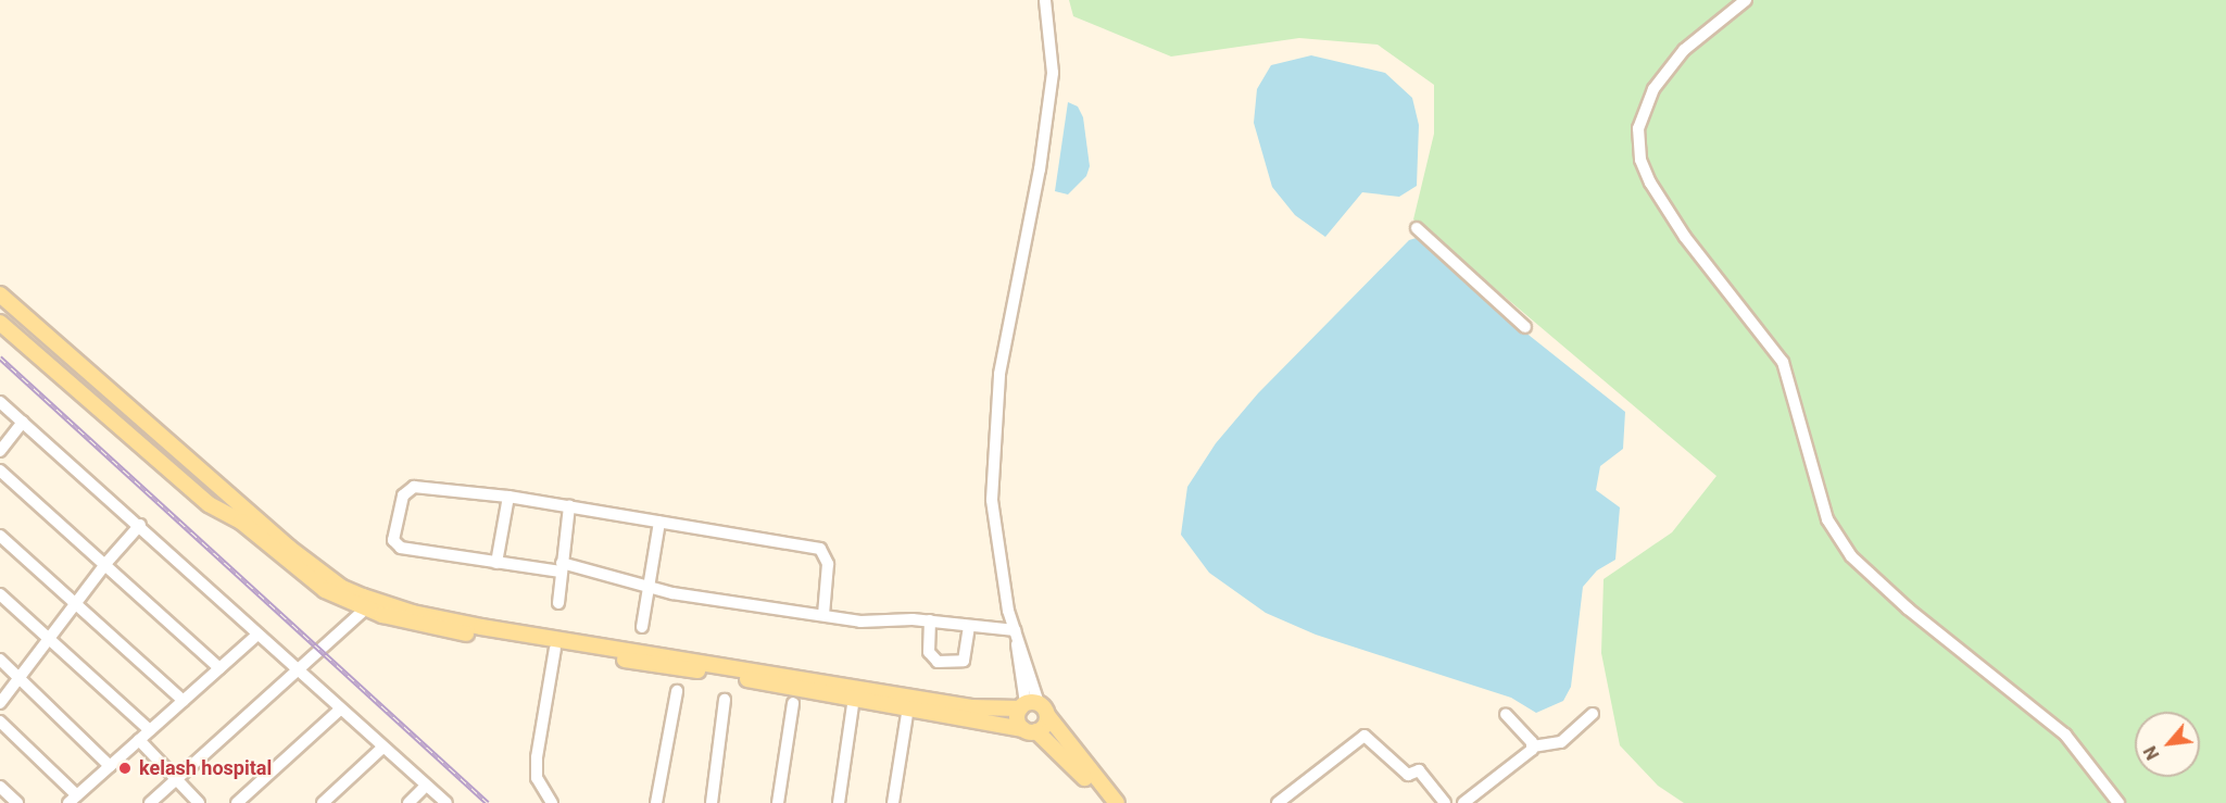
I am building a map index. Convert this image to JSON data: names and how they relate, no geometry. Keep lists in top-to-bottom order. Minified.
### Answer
{"places":["kelash hospital"],"north":"bottom left"}
